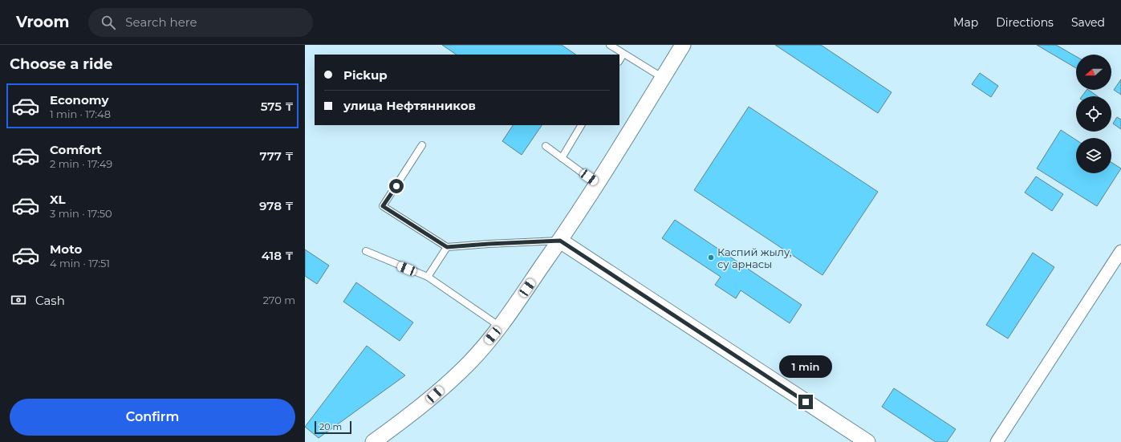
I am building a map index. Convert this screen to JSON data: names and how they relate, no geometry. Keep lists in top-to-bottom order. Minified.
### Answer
{"places":["Каспий жылу, су арнасы"],"scale_bar":"20 m","north":"left","page":{"header":"Vroom","search":"Search here","nav":["Map","Directions","Saved"],"heading":"Choose a ride","banner":["Pickup","улица Нефтянников"],"list":[{"name":"Economy","note":"1 min · 17:48","value":"575 ₸"},{"name":"Comfort","note":"2 min · 17:49","value":"777 ₸"},{"name":"XL","note":"3 min · 17:50","value":"978 ₸"},{"name":"Moto","note":"4 min · 17:51","value":"418 ₸"}],"pay":["Cash","270 m"],"bubble":"1 min","buttons":"Confirm","scale":"20 m"}}
